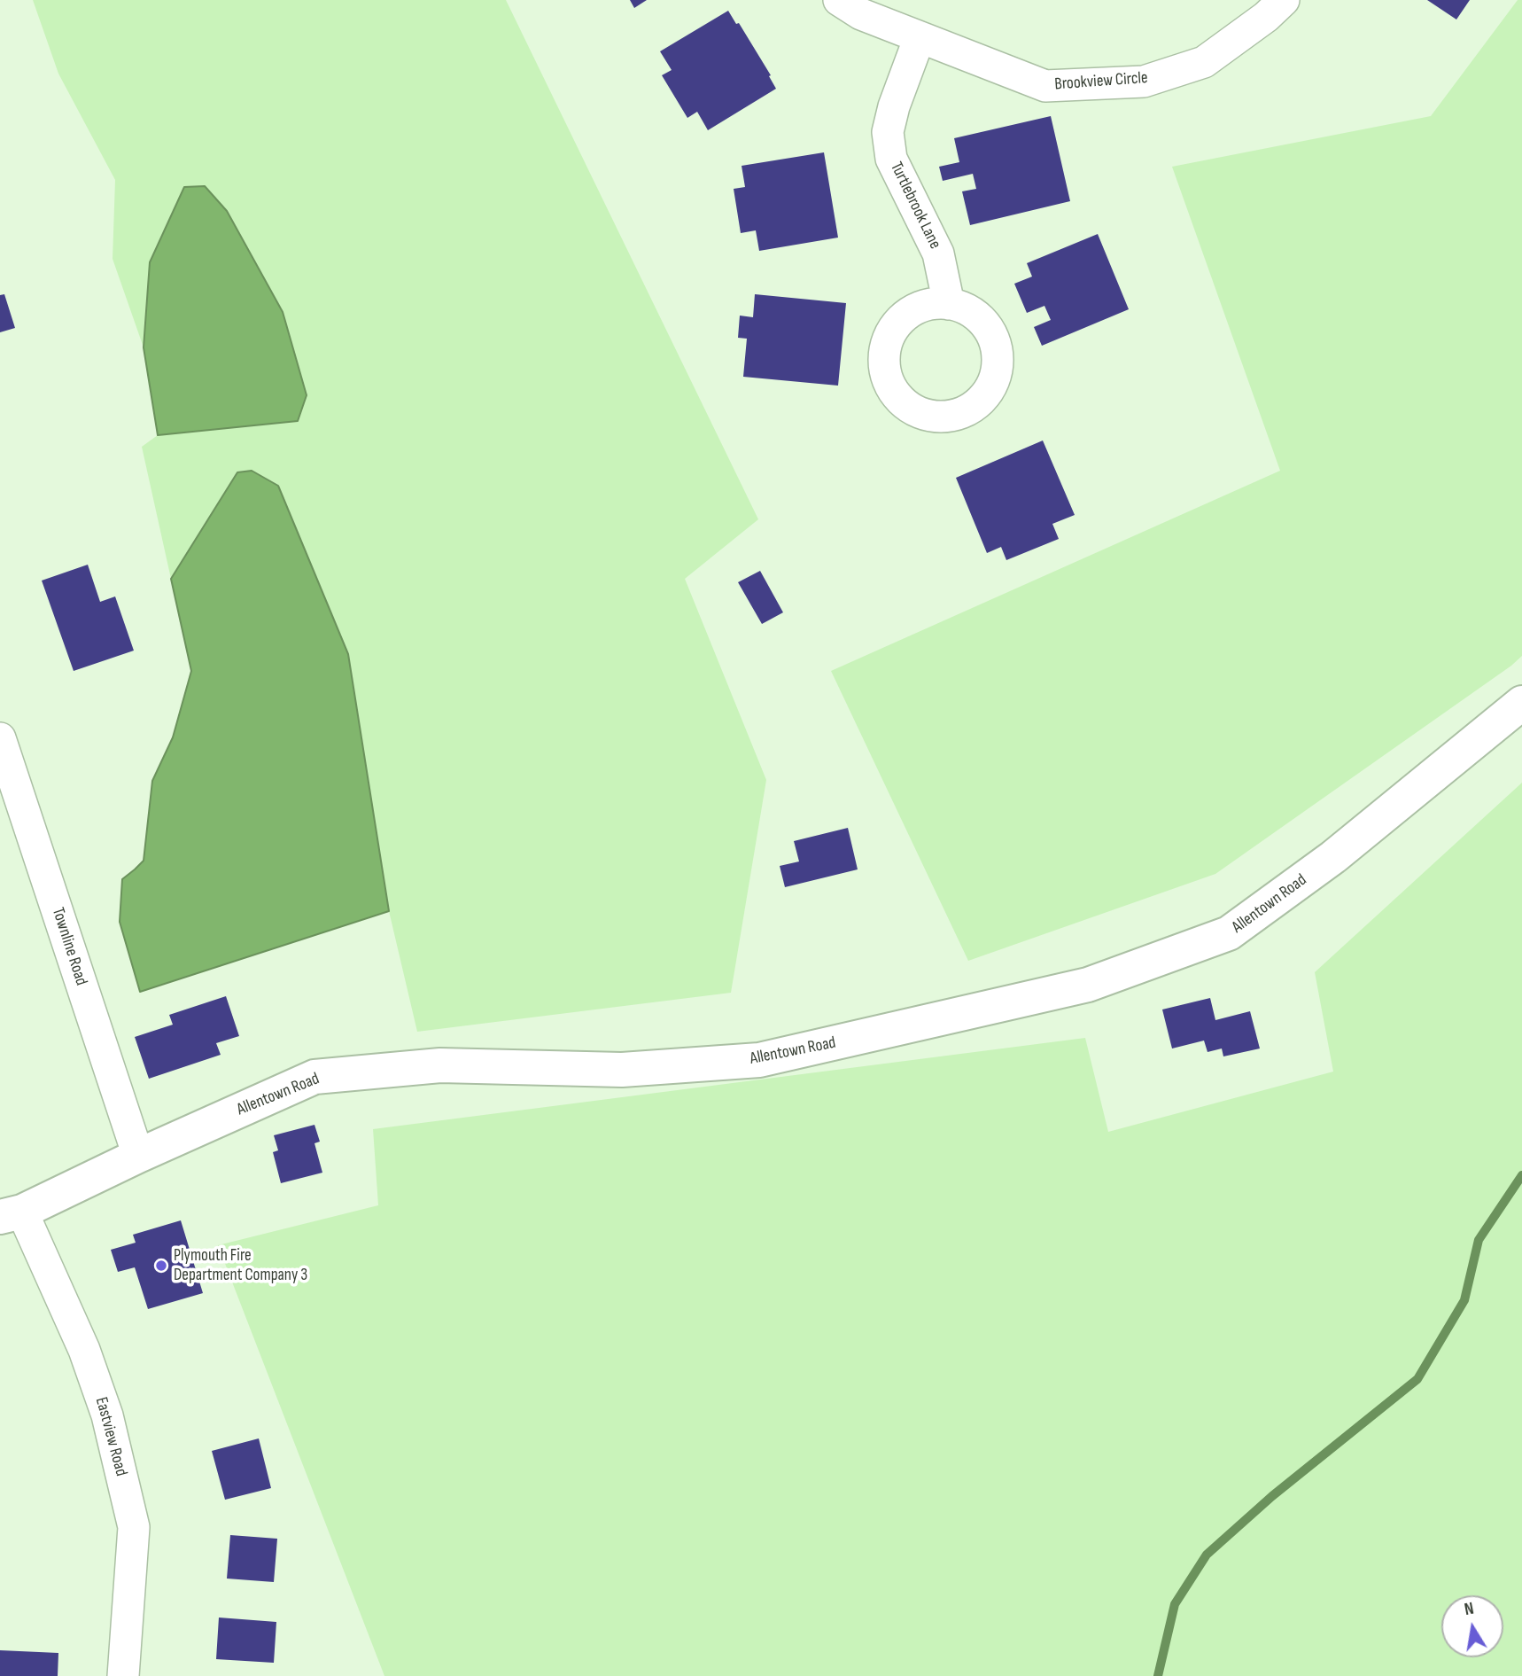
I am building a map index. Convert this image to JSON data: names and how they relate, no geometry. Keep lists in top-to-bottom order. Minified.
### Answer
{"streets":{"street":["Brookview Circle","Turtlebrook Lane","Allentown Road","Townline Road","Eastview Road"]},"crossings":[["Brookview Circle","Turtlebrook Lane"],["Allentown Road","Townline Road"],["Allentown Road","Eastview Road"]],"places":["Plymouth Fire Department Company 3"],"north":"top"}
